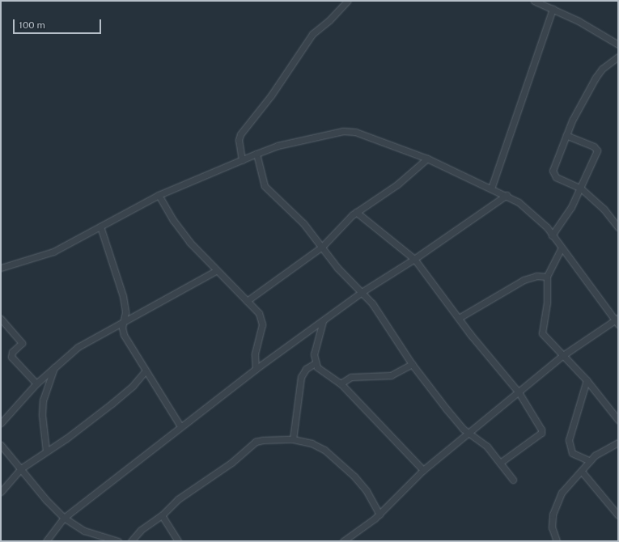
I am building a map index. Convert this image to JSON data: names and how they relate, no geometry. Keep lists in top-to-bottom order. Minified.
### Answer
{"scale_bar":"100 m"}
